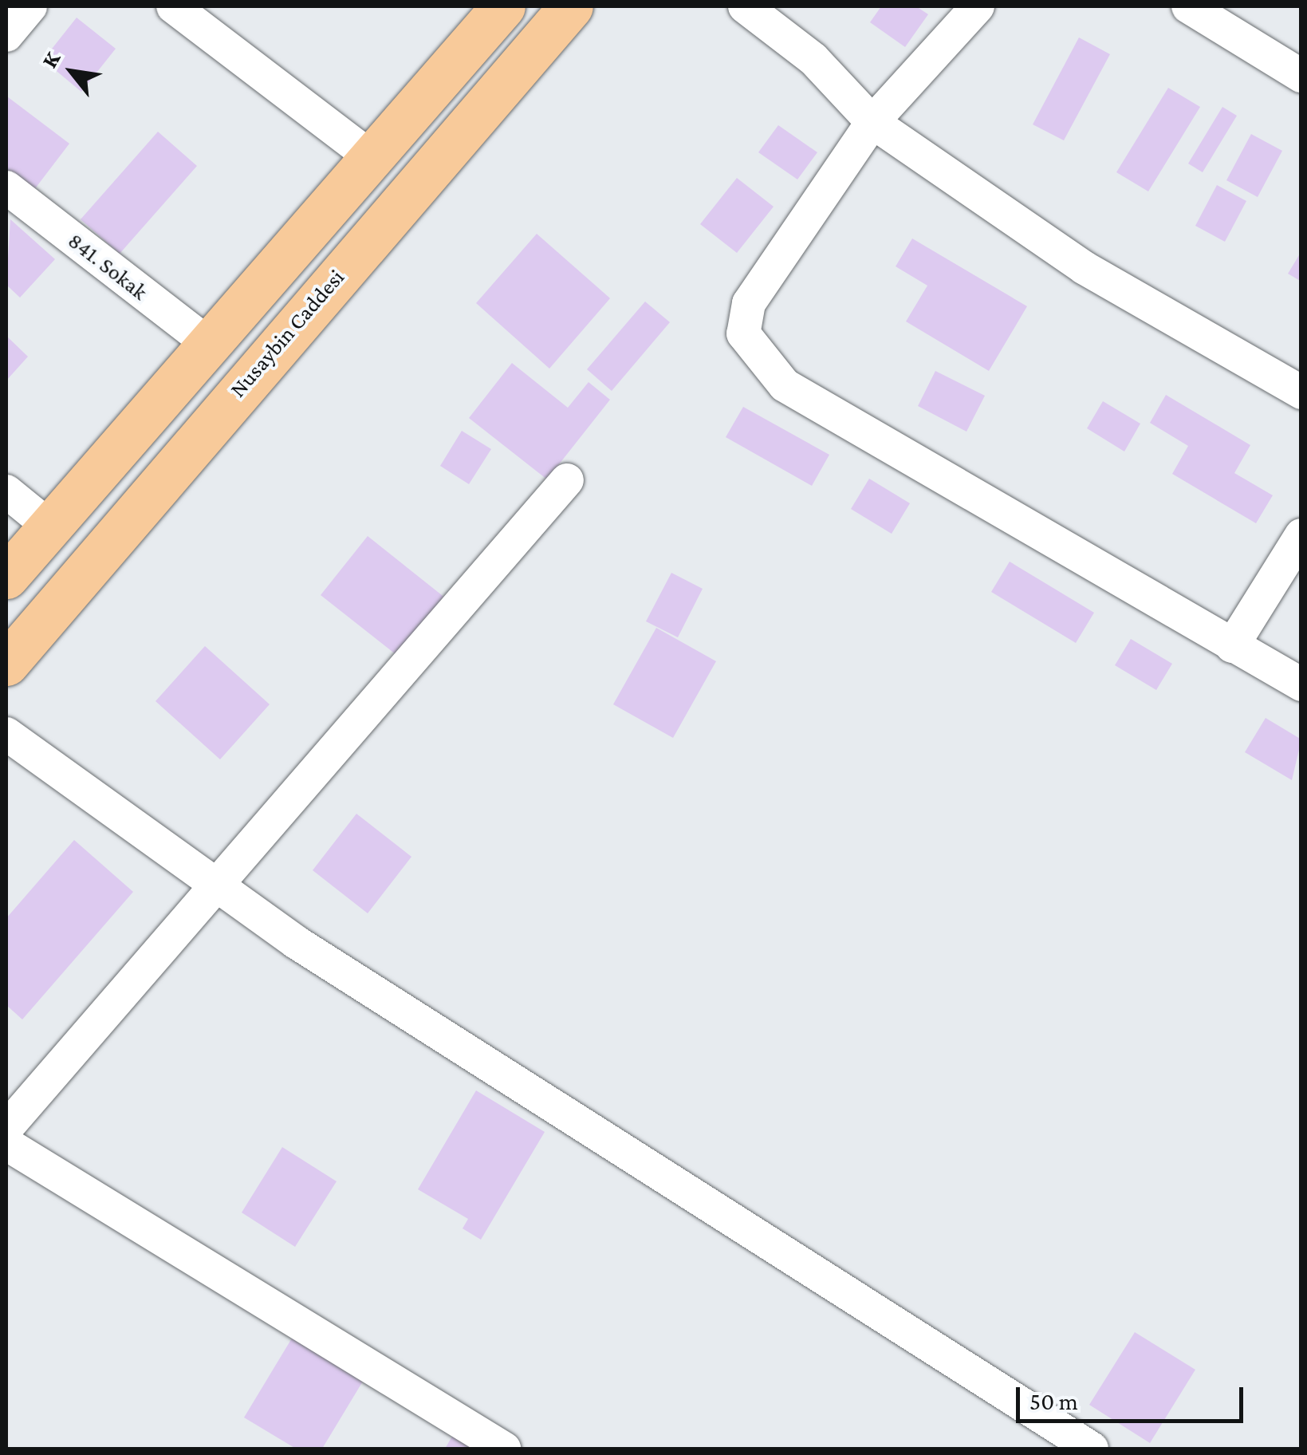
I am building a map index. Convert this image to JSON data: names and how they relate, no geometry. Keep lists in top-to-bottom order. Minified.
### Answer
{"streets":{"highway":["Nusaybin Caddesi"],"street":["841. Sokak"]},"scale_bar":"50 m","north":"top left"}
